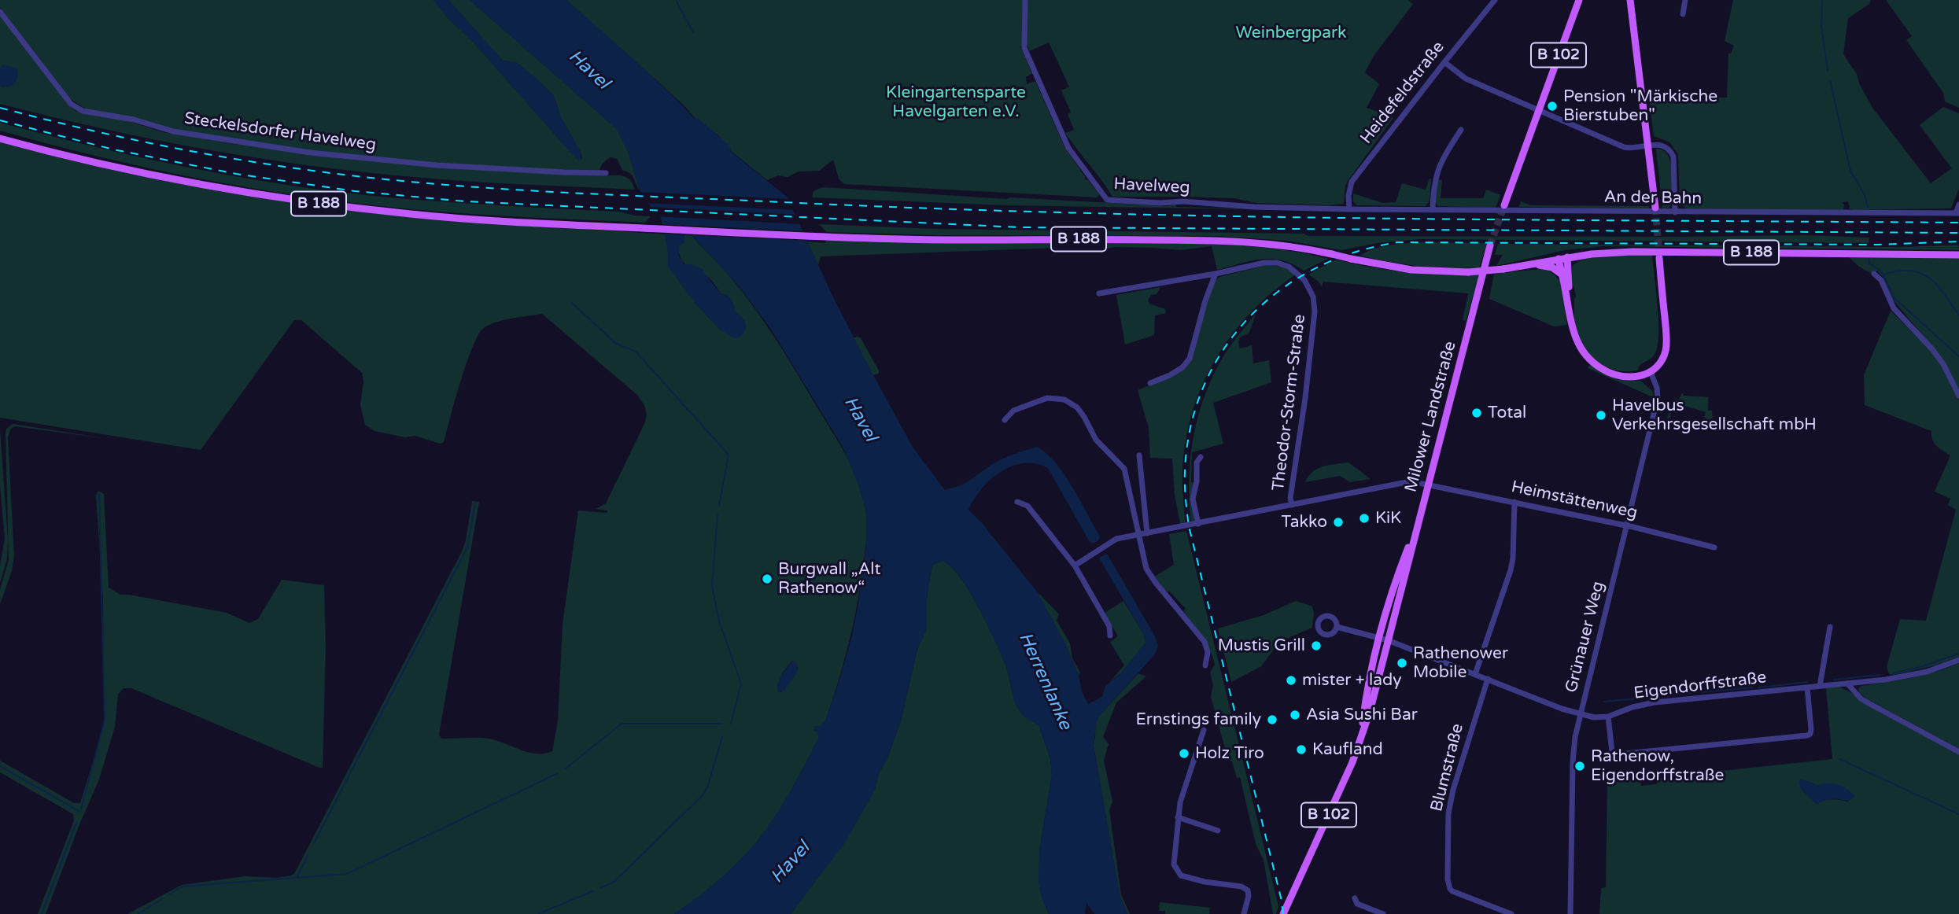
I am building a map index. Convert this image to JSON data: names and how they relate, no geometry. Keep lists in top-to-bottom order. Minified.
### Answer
{"streets":{"main road":["B 102","B 188","Milower Landstraße"],"street":["Heidefeldstraße","Steckelsdorfer Havelweg","Havelweg","An der Bahn","Theodor-Storm-Straße","Heimstättenweg","Grünauer Weg","Eigendorffstraße","Blumstraße"]},"crossings":[["Heidefeldstraße","Havelweg"],["Heidefeldstraße","An der Bahn"],["Havelweg","An der Bahn"],["Theodor-Storm-Straße","Heimstättenweg"],["Milower Landstraße","Heimstättenweg"],["Milower Landstraße","Eigendorffstraße"],["Heimstättenweg","Grünauer Weg"],["Grünauer Weg","Eigendorffstraße"],["Eigendorffstraße","Blumstraße"]],"water":["Havel","Herrenlanke"],"parks":["Weinbergpark","Kleingartensparte Havelgarten e.V."],"places":["Pension \"Märkische Bierstuben\"","Total","Havelbus Verkehrsgesellschaft mbH","KiK","Takko","Burgwall „Alt Rathenow“","Mustis Grill","Rathenower Mobile","mister + lady","Asia Sushi Bar","Ernstings family","Kaufland","Holz Tiro","Rathenow, Eigendorffstraße"]}
